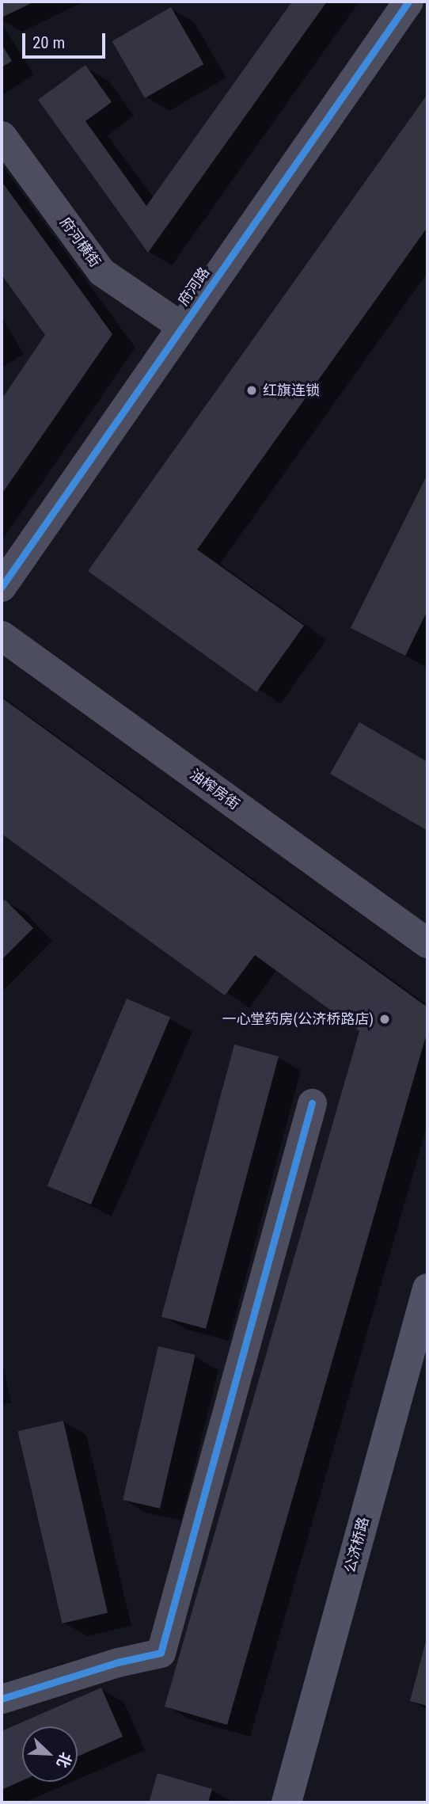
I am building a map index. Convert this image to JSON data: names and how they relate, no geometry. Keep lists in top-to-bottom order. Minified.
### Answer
{"streets":{"main road":["公济桥路"],"street":["府河横街","府河路","油榨房街"]},"crossings":[["府河横街","府河路"]],"places":["红旗连锁","一心堂药房(公济桥路店)"],"scale_bar":"20 m","north":"bottom right"}
